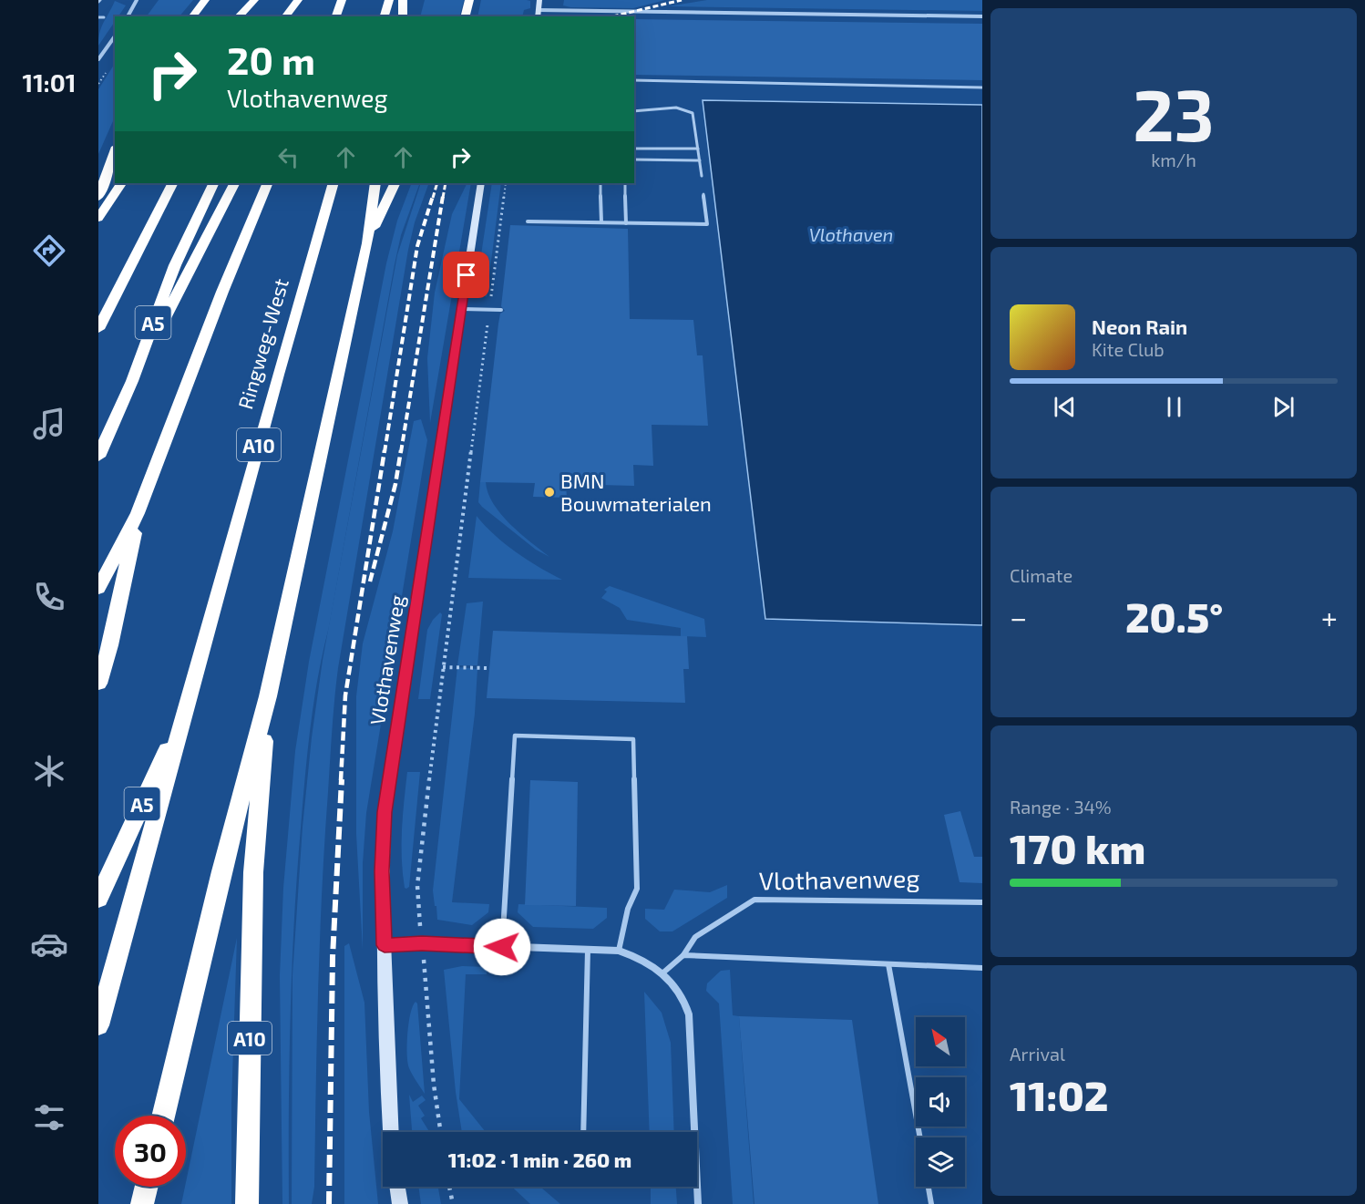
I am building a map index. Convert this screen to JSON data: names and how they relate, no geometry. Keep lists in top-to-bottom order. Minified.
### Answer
{"streets":{"highway":["A5","Ringweg-West","A10"],"main road":["Vlothavenweg"]},"water":["Vlothaven"],"places":["BMN Bouwmaterialen"],"north":"top left","page":{"tabs":"11:01","tile":[["23","km/h"],"Climate",["Range · 34%","170 km"],["Arrival","11:02"]],"turn":["20 m","Vlothavenweg"],"song":["Neon Rain","Kite Club"],"heat":["−","20.5°","+"],"limit":"30","trip":"11:02 · 1 min · 260 m"}}
